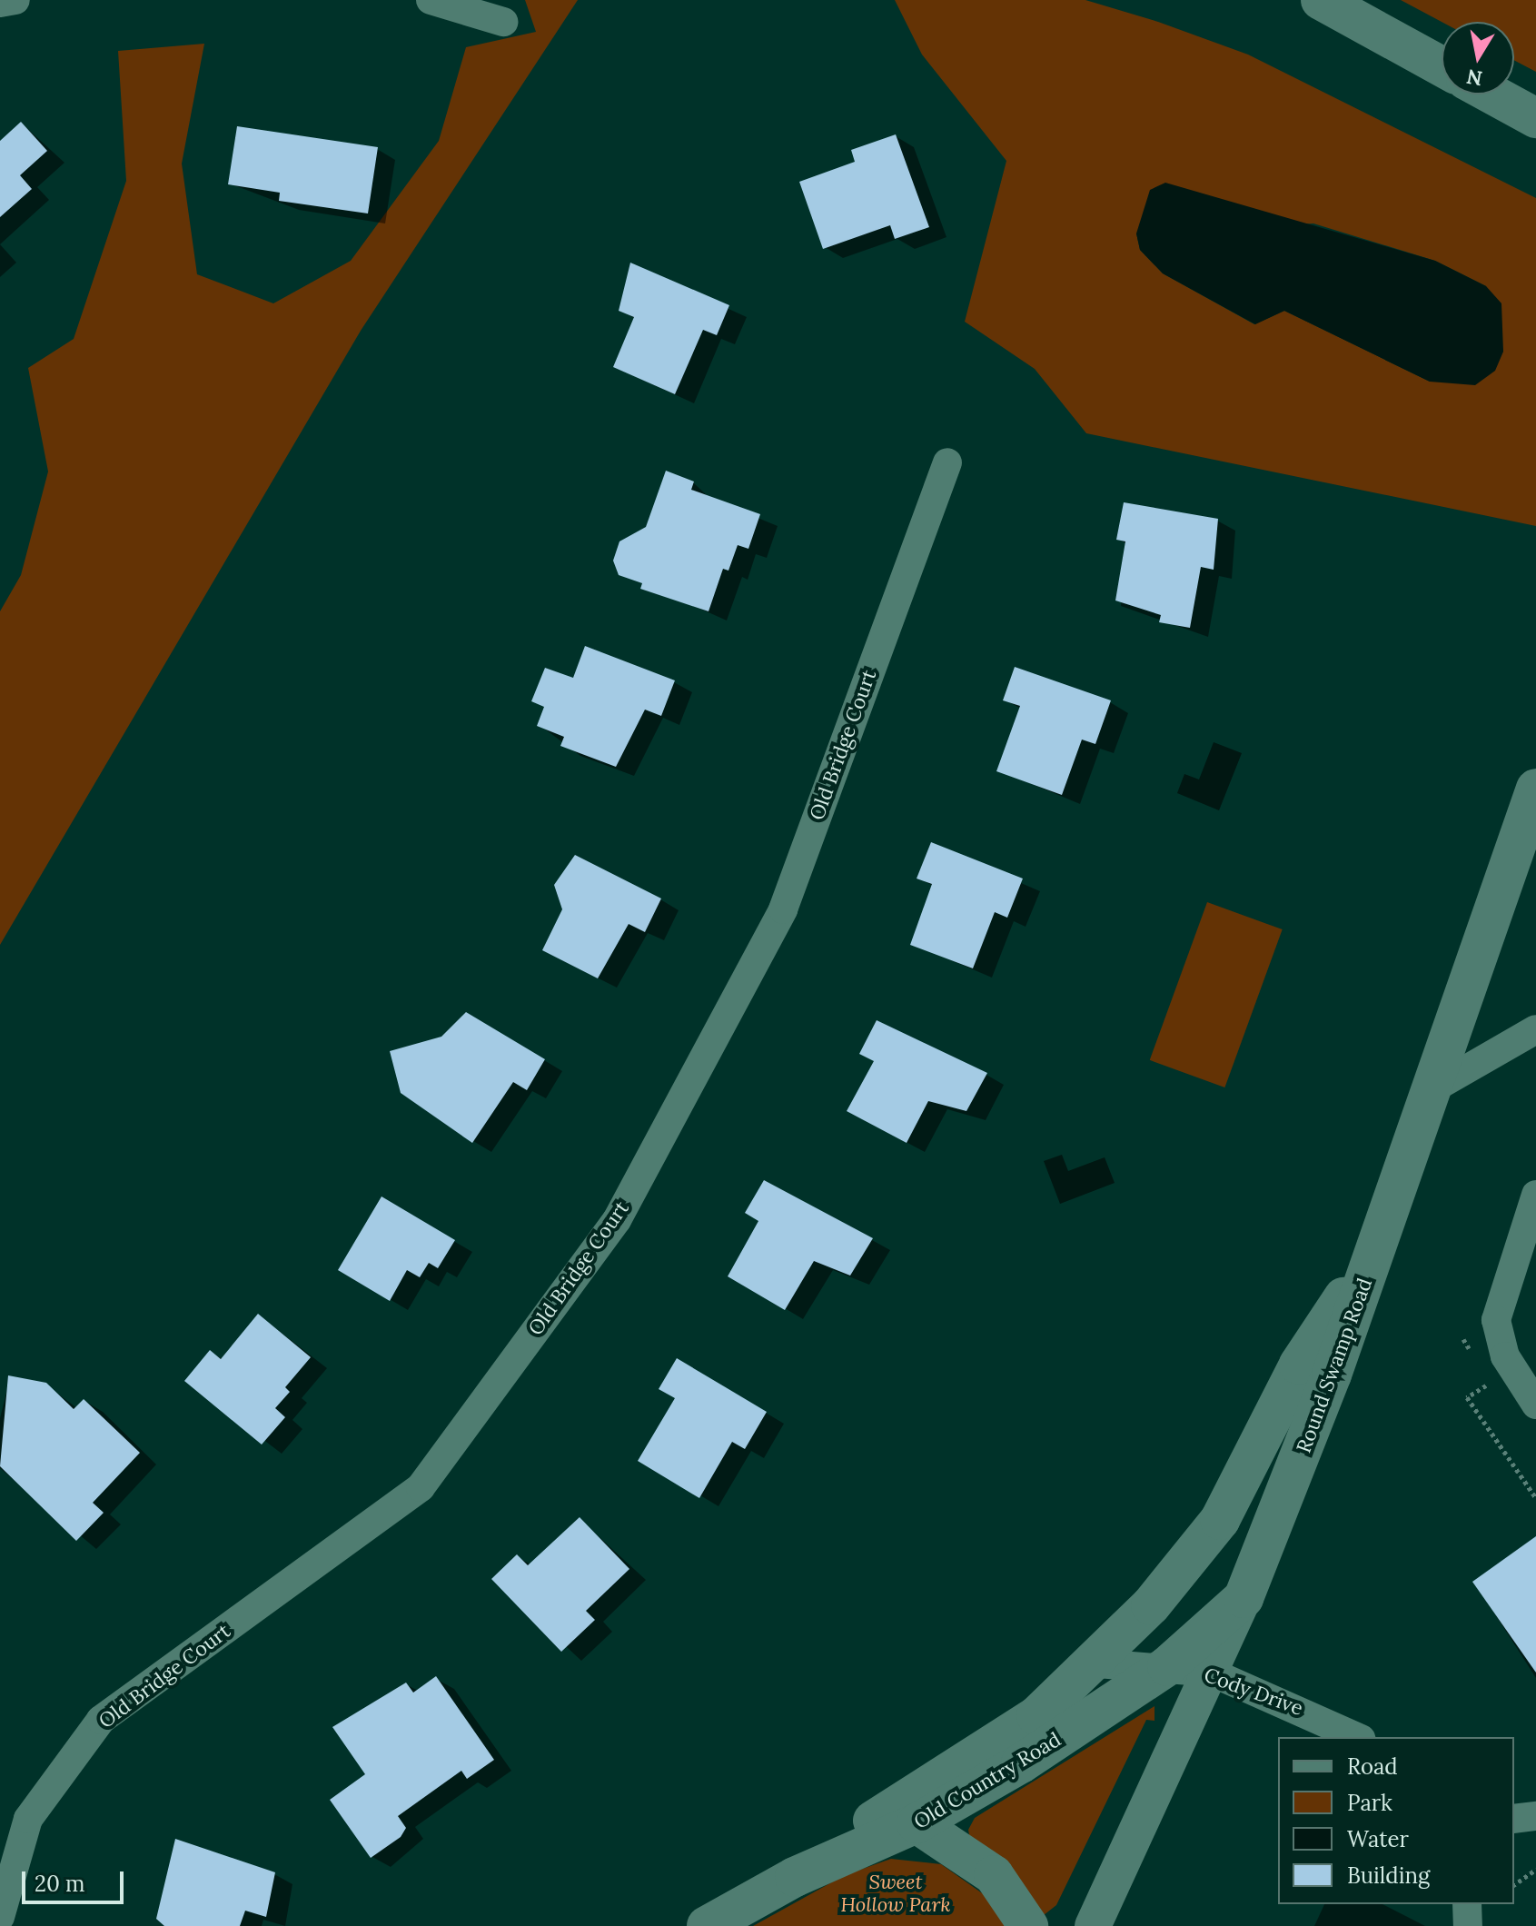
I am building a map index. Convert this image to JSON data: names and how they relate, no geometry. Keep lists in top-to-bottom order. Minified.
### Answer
{"streets":{"main road":["Round Swamp Road","Old Country Road"],"street":["Old Bridge Court","Cody Drive"]},"crossings":[["Round Swamp Road","Cody Drive"],["Round Swamp Road","Old Country Road"],["Cody Drive","Old Country Road"]],"parks":["Sweet Hollow Park"],"legend":["Road","Park","Water","Building"],"scale_bar":"20 m","north":"bottom"}
